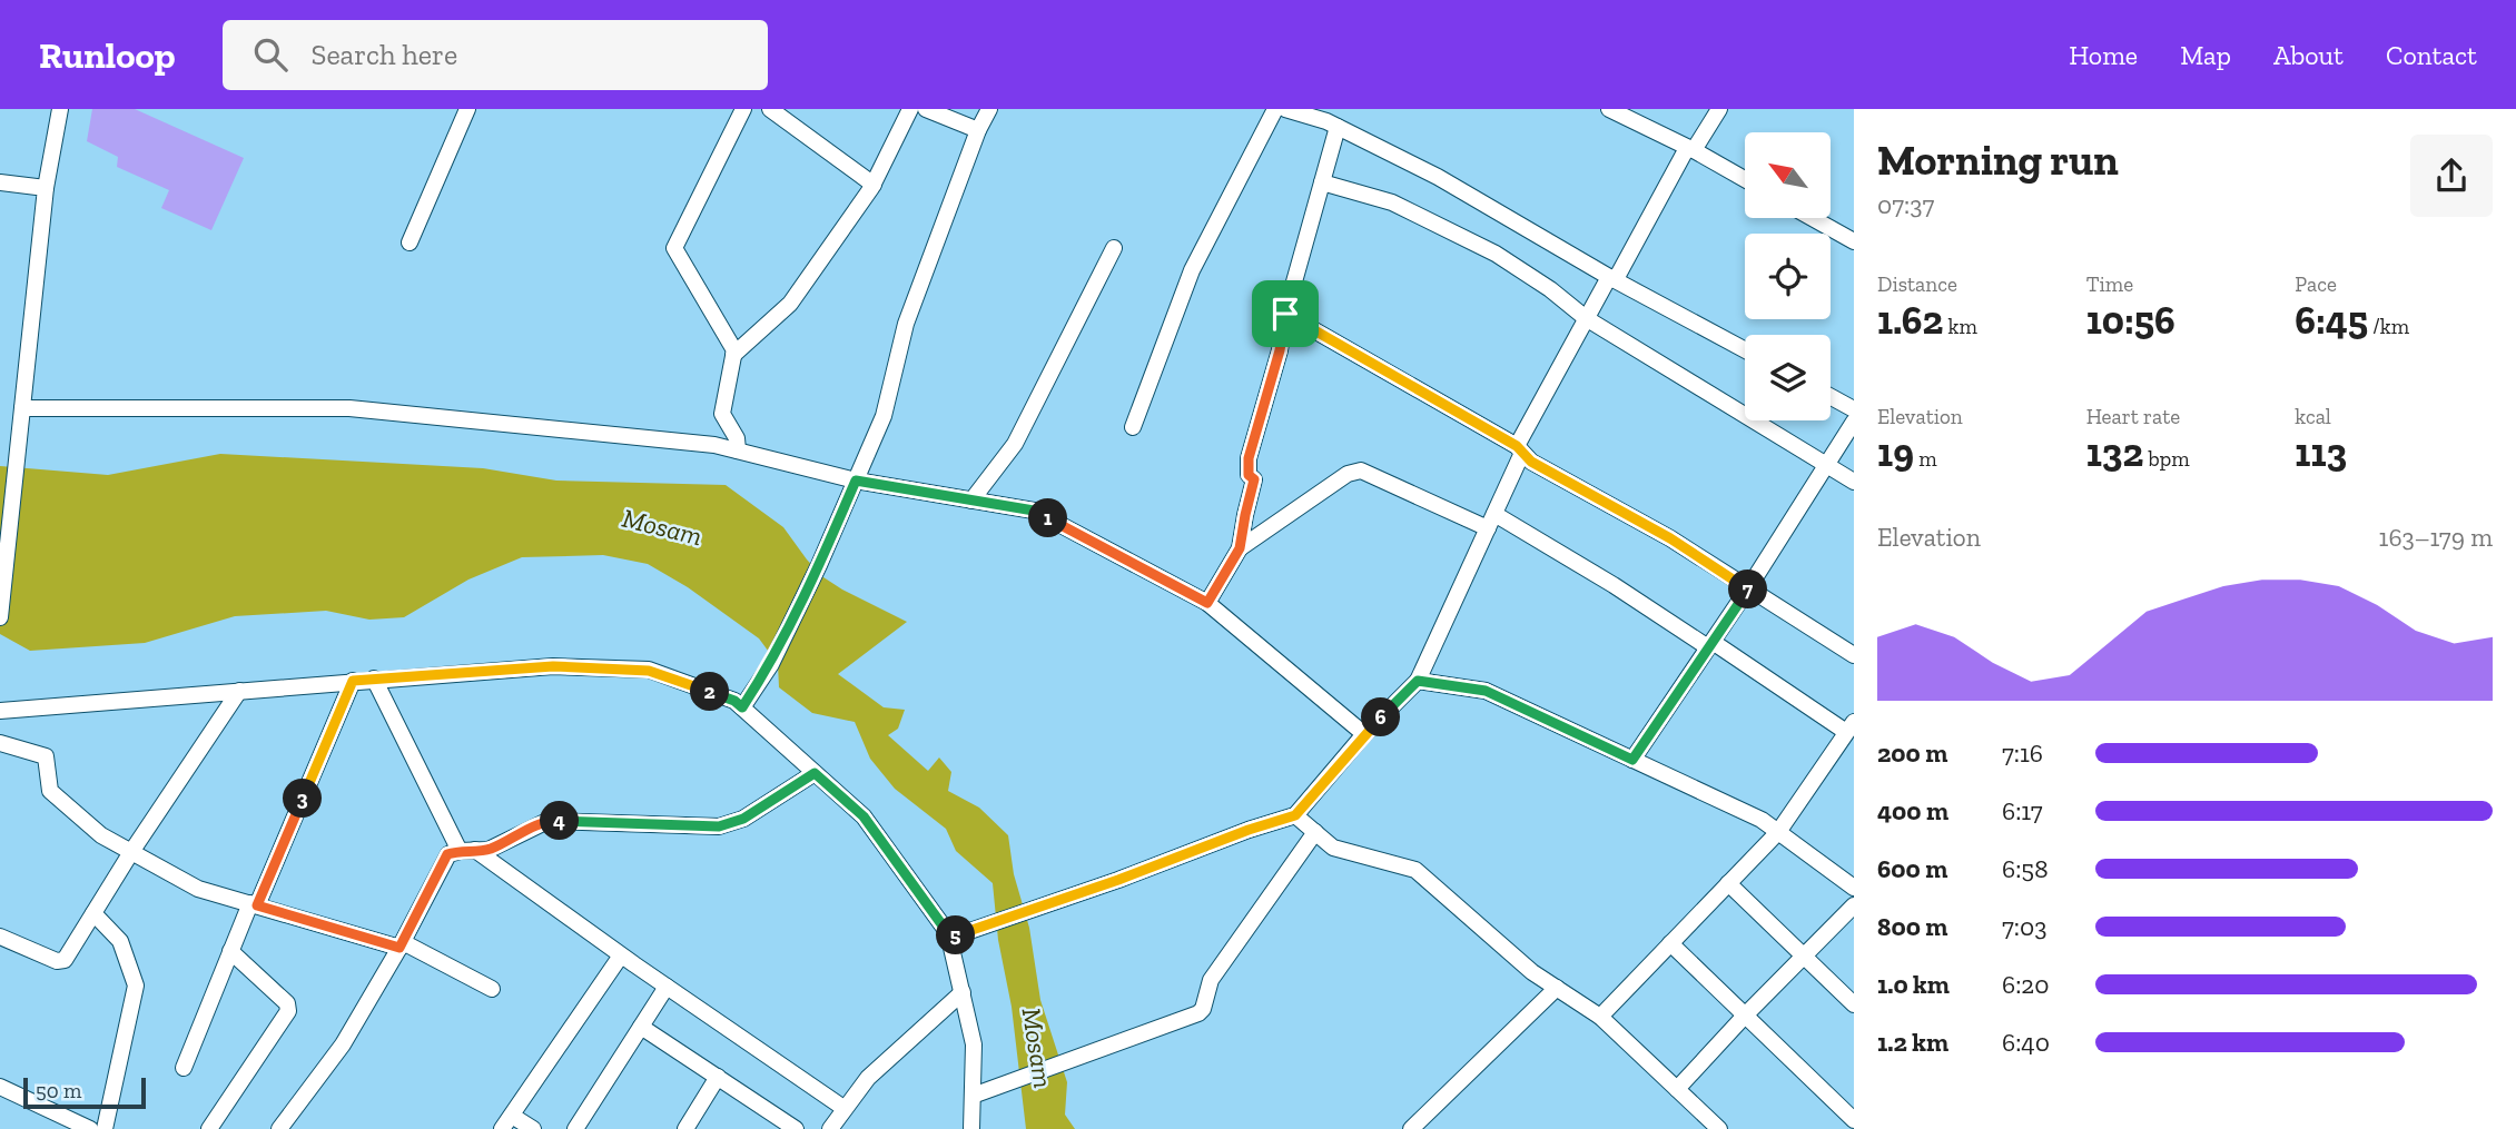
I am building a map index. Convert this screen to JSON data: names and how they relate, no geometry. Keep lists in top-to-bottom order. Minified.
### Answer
{"water":["Mosam"],"scale_bar":"50 m","north":"top left","page":{"header":"Runloop","search":"Search here","nav":["Home","Map","About","Contact"],"heading":["Morning run","07:37"],"stats":[["Distance","1.62 km"],["Time","10:56"],["Pace","6:45 /km"],["Elevation","19 m"],["Heart rate","132 bpm"],["kcal","113"]],"pins":["1","7","2","6","3","4","5"],"chart":["Elevation","163–179 m"],"list":[{"name":"200 m","note":"7:16"},{"name":"400 m","note":"6:17"},{"name":"600 m","note":"6:58"},{"name":"800 m","note":"7:03"},{"name":"1.0 km","note":"6:20"},{"name":"1.2 km","note":"6:40"}],"scale":"50 m"}}
